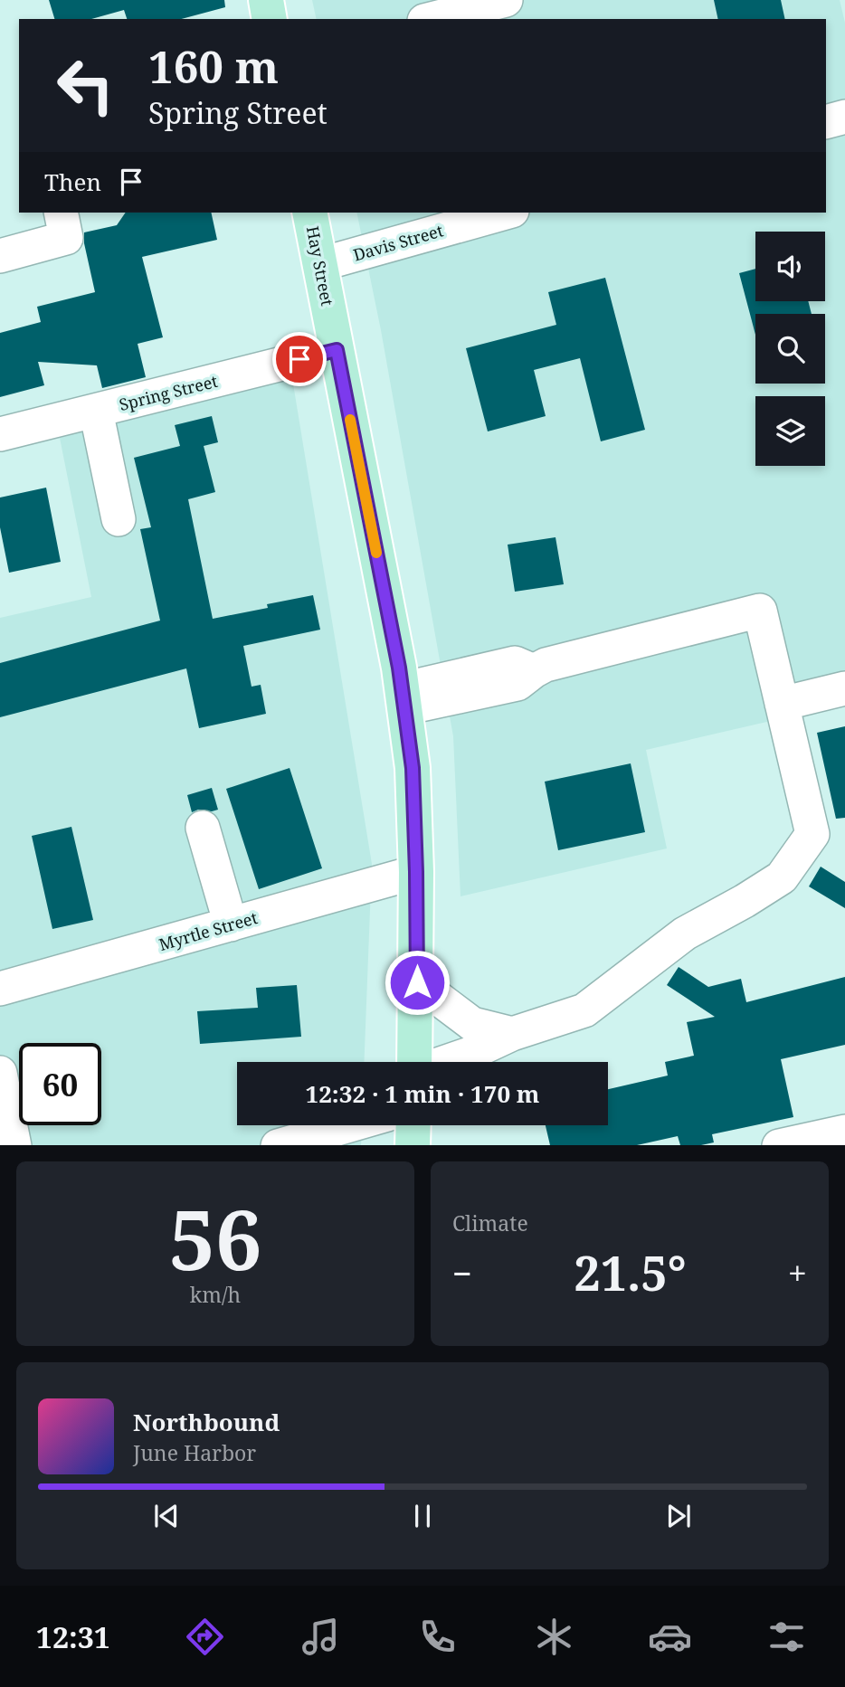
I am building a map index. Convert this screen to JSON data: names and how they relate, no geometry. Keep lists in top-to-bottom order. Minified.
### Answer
{"streets":{"main road":["Hay Street"],"street":["Davis Street","Spring Street","Myrtle Street"]},"crossings":[["Davis Street","Hay Street"],["Hay Street","Spring Street"],["Hay Street","Myrtle Street"]],"page":{"turn":["160 m","Spring Street"],"then":"Then","limit":"60","trip":"12:32 · 1 min · 170 m","tile":[["56","km/h"],"Climate"],"heat":["−","21.5°","+"],"song":["Northbound","June Harbor"],"tabs":"12:31"}}
